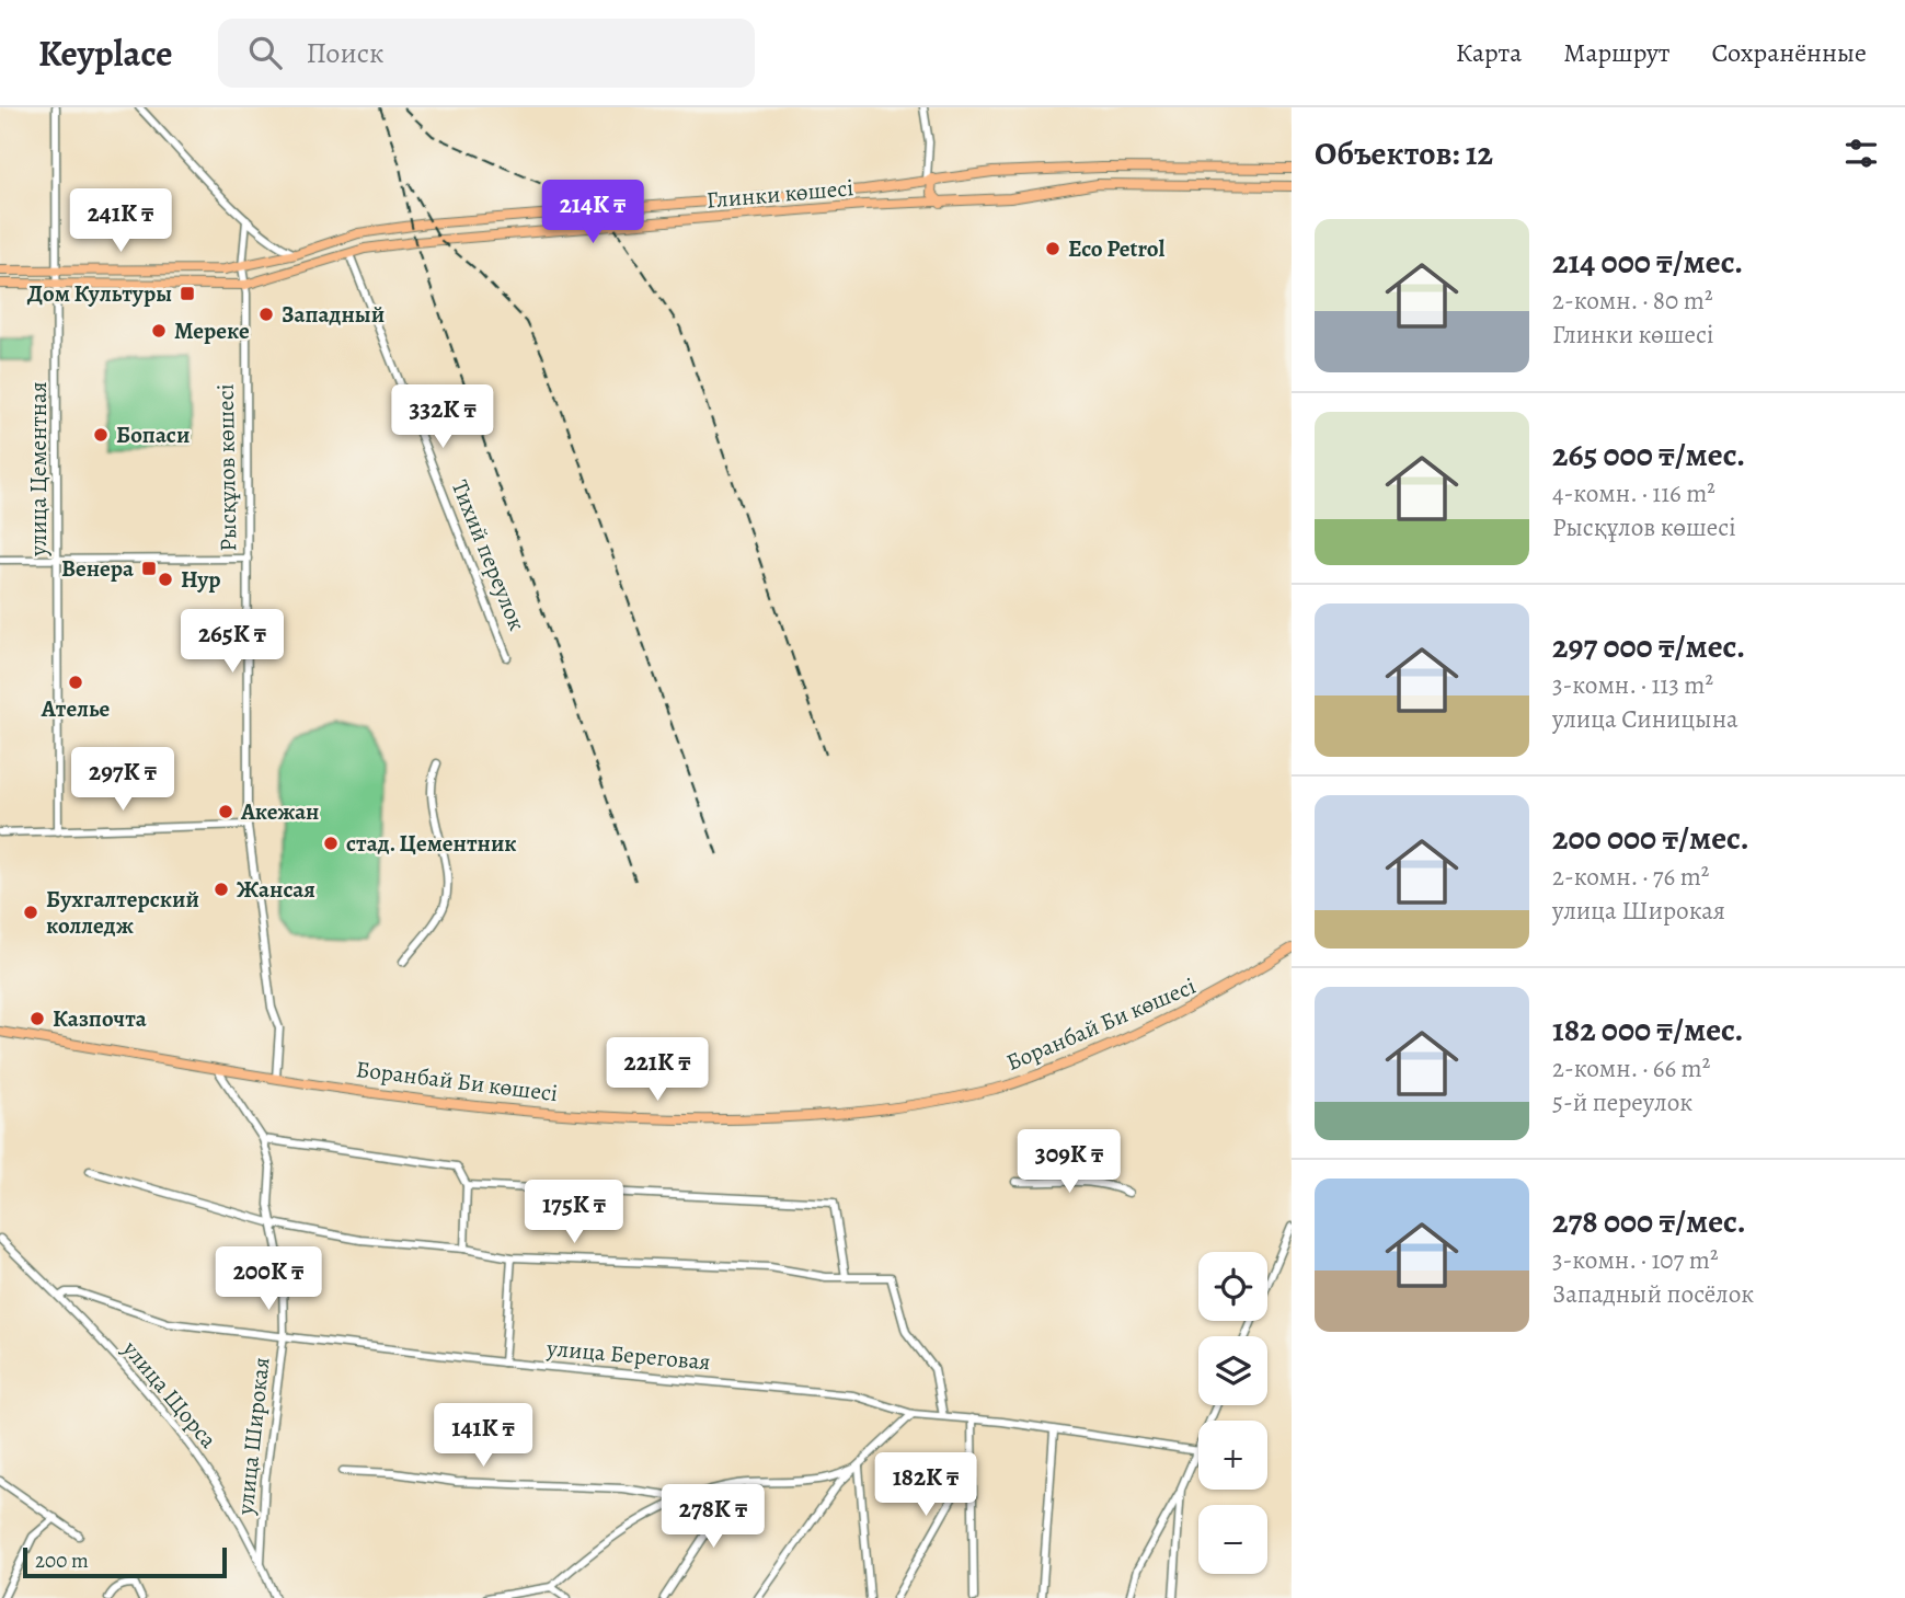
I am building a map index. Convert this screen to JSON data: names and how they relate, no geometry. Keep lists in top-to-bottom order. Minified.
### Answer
{"streets":{"main road":["Глинки көшесі","Боранбай Би көшесі"],"street":["Рысқұлов көшесі","улица Цементная","Тихий переулок","улица Береговая","улица Щорса","улица Широкая"]},"crossings":[["Глинки көшесі","Рысқұлов көшесі"],["Глинки көшесі","улица Цементная"],["Глинки көшесі","Тихий переулок"],["Рысқұлов көшесі","Боранбай Би көшесі"],["Боранбай Би көшесі","улица Широкая"],["улица Береговая","улица Щорса"],["улица Береговая","улица Широкая"],["улица Щорса","улица Широкая"]],"places":{"other":["Eco Petrol","Западный","Мереке","Бопаси","Нур","Ателье","Акежан","стад. Цементник","Жансая","Бухгалтерский колледж","Казпочта"],"transit":["Дом Культуры","Венера"]},"scale_bar":"200 m","page":{"header":"Keyplace","search":"Поиск","nav":["Карта","Маршрут","Сохранённые"],"heading":"Объектов: 12","price":["214K ₸","241K ₸","332K ₸","265K ₸","297K ₸","221K ₸","309K ₸","175K ₸","200K ₸","141K ₸","182K ₸","278K ₸"],"list":[{"name":"214 000 ₸/мес.","note":"2-комн. · 80 m² · Глинки көшесі"},{"name":"265 000 ₸/мес.","note":"4-комн. · 116 m² · Рысқұлов көшесі"},{"name":"297 000 ₸/мес.","note":"3-комн. · 113 m² · улица Синицына"},{"name":"200 000 ₸/мес.","note":"2-комн. · 76 m² · улица Широкая"},{"name":"182 000 ₸/мес.","note":"2-комн. · 66 m² · 5-й переулок"},{"name":"278 000 ₸/мес.","note":"3-комн. · 107 m² · Западный посёлок"}],"map_buttons":["+","−"],"scale":"200 m"}}
